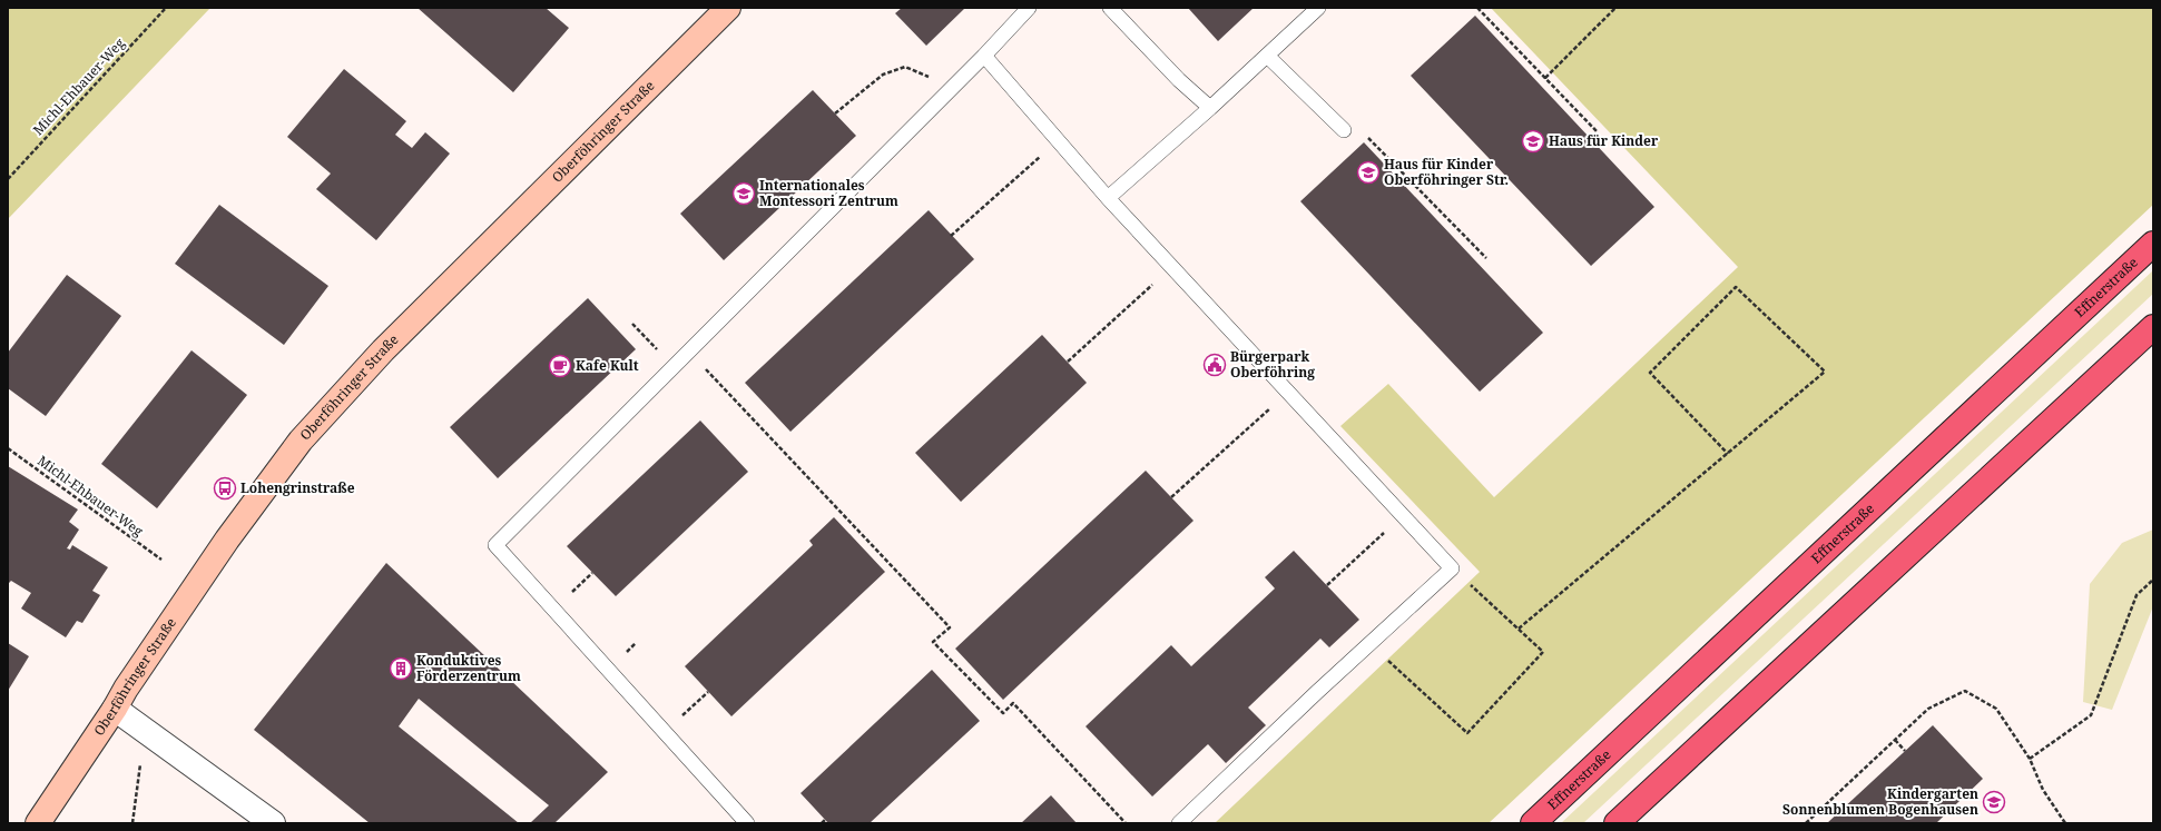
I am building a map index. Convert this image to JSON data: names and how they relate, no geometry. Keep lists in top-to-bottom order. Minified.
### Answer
{"streets":{"highway":["Effnerstraße"],"main road":["Oberföhringer Straße"],"path":["Michl-Ehbauer-Weg"]},"places":{"school or university":["Haus für Kinder","Haus für Kinder Oberföhringer Str.","Internationales Montessori Zentrum","Kindergarten Sonnenblumen Bogenhausen"],"public building":["Bürgerpark Oberföhring"],"cafe":["Kafe Kult"],"bus stop":["Lohengrinstraße"],"building":["Konduktives Förderzentrum"]}}
